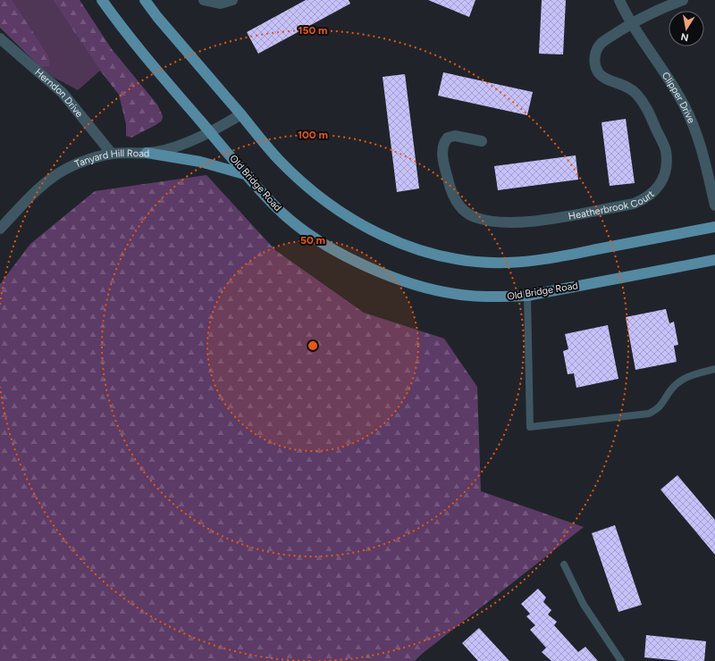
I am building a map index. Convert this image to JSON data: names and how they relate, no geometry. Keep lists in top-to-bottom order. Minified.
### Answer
{"streets":{"main road":["Old Bridge Road"],"street":["Herndon Drive","Clipper Drive","Tanyard Hill Road","Heatherbrook Court"]},"crossings":[["Herndon Drive","Tanyard Hill Road"],["Clipper Drive","Heatherbrook Court"],["Tanyard Hill Road","Old Bridge Road"]],"north":"bottom","rings":["150 m","100 m","50 m"]}
